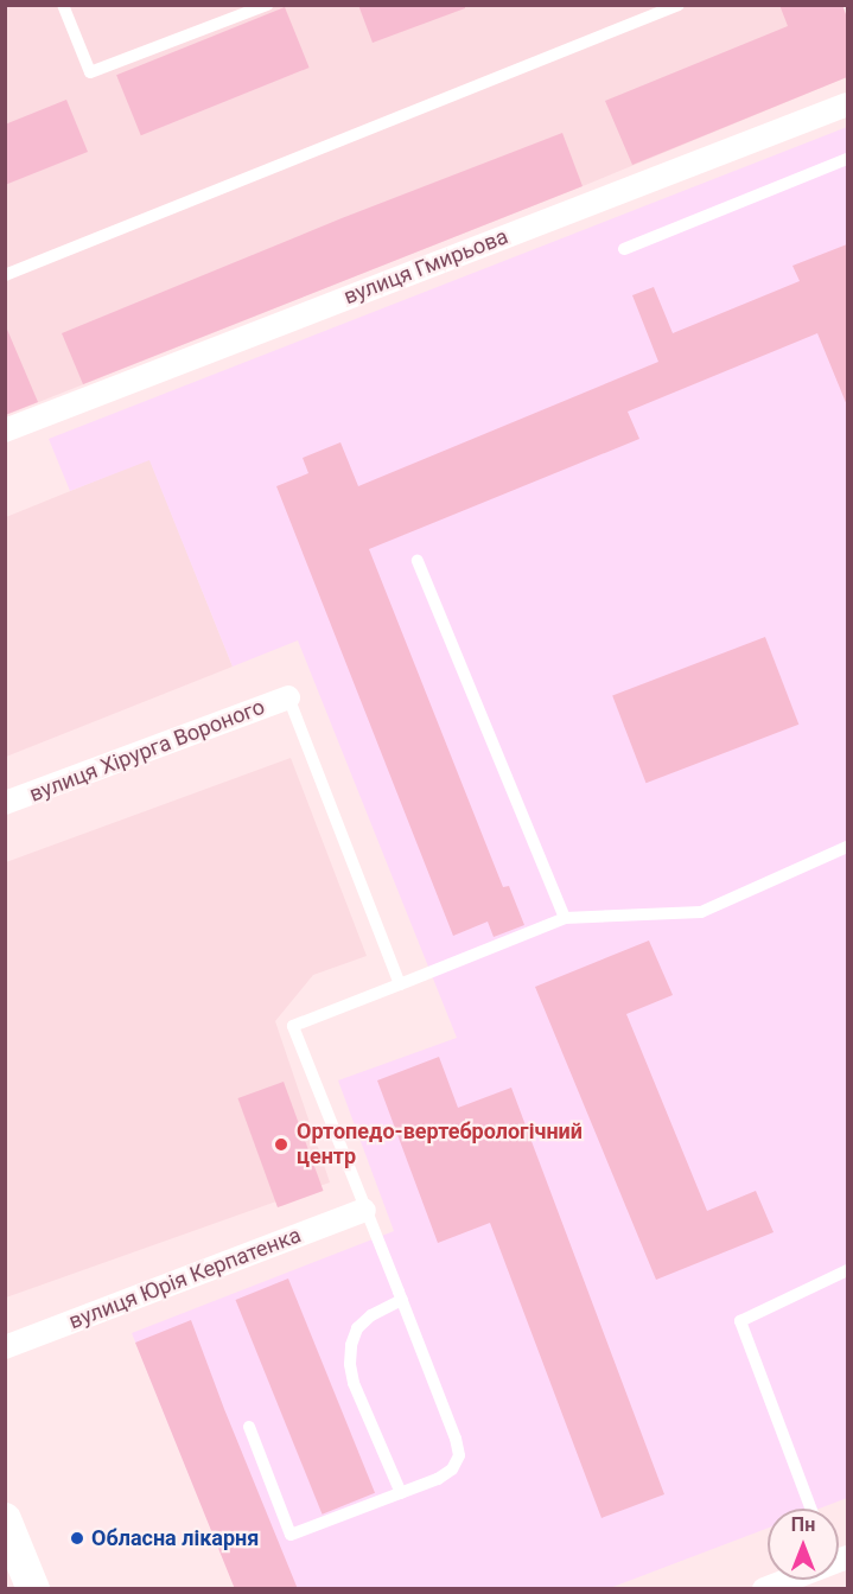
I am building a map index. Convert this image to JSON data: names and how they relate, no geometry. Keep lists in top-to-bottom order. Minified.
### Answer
{"streets":{"street":["вулиця Гмирьова","вулиця Хірурга Вороного","вулиця Юрія Керпатенка"]},"places":["Ортопедо-вертебрологічний центр","Обласна лікарня"],"north":"top"}
